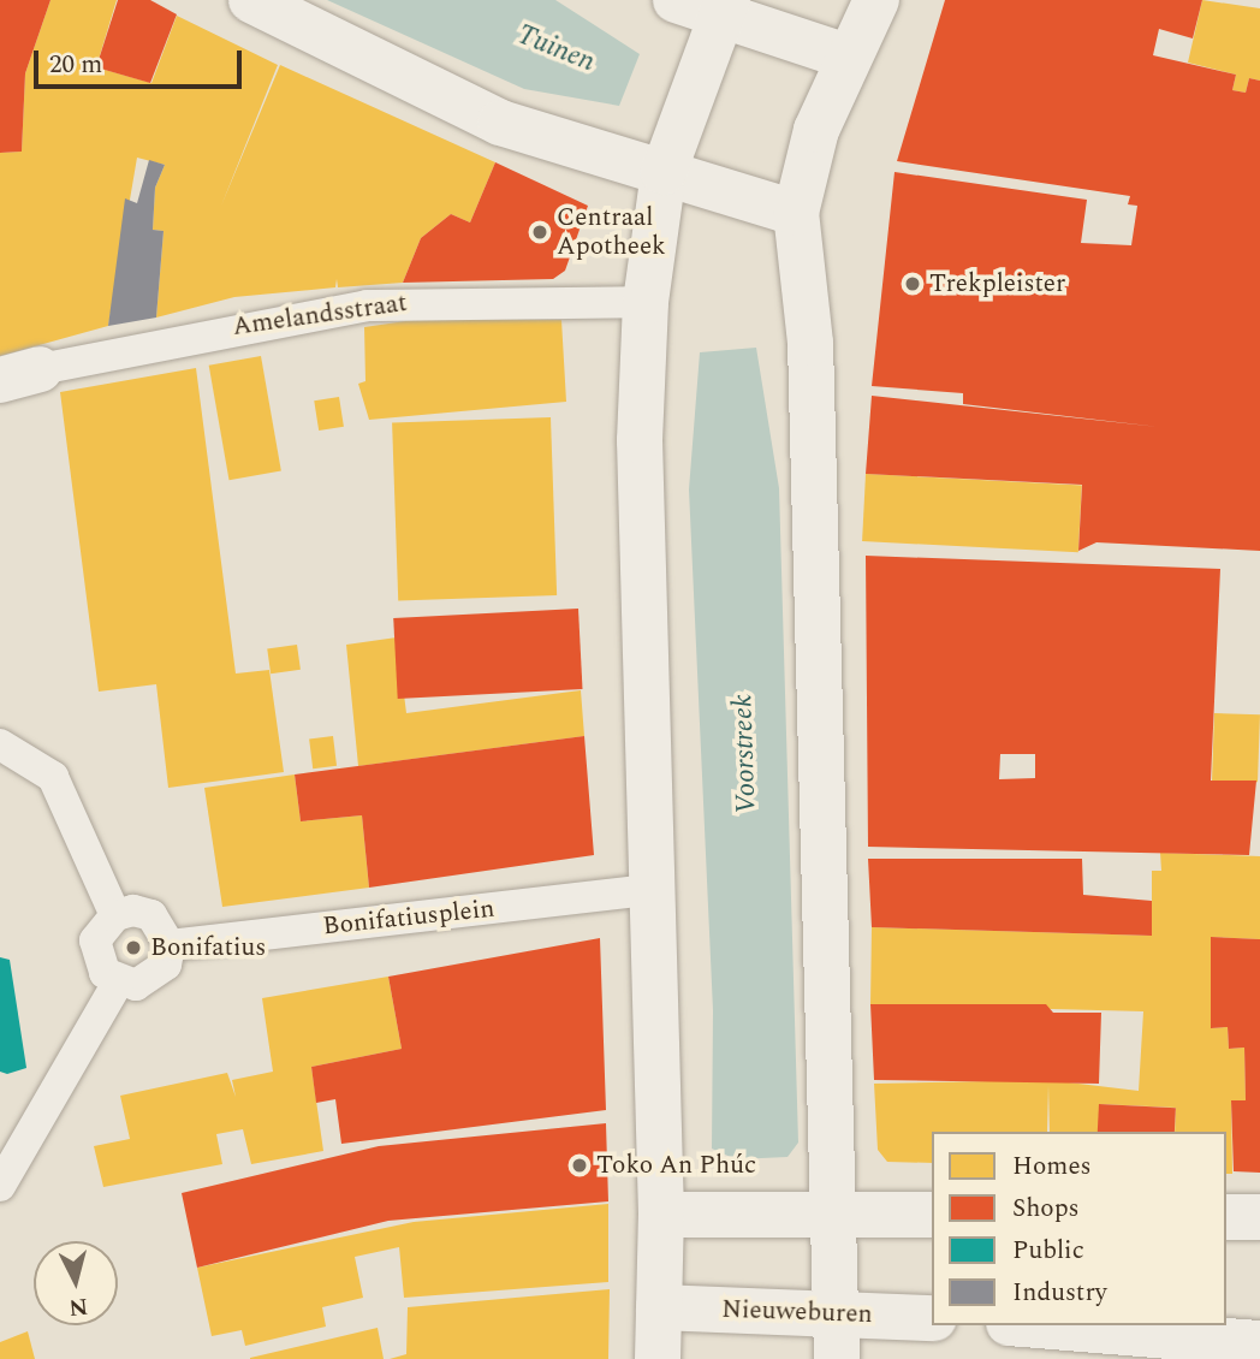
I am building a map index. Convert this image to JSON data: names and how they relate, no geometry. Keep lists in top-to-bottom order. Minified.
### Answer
{"streets":{"street":["Nieuweburen"],"lane":["Amelandsstraat","Bonifatiusplein"]},"water":["Tuinen","Voorstreek"],"places":["Centraal Apotheek","Trekpleister","Bonifatius","Toko An Phúc"],"legend":["Homes","Shops","Public","Industry"],"scale_bar":"20 m","north":"bottom"}
